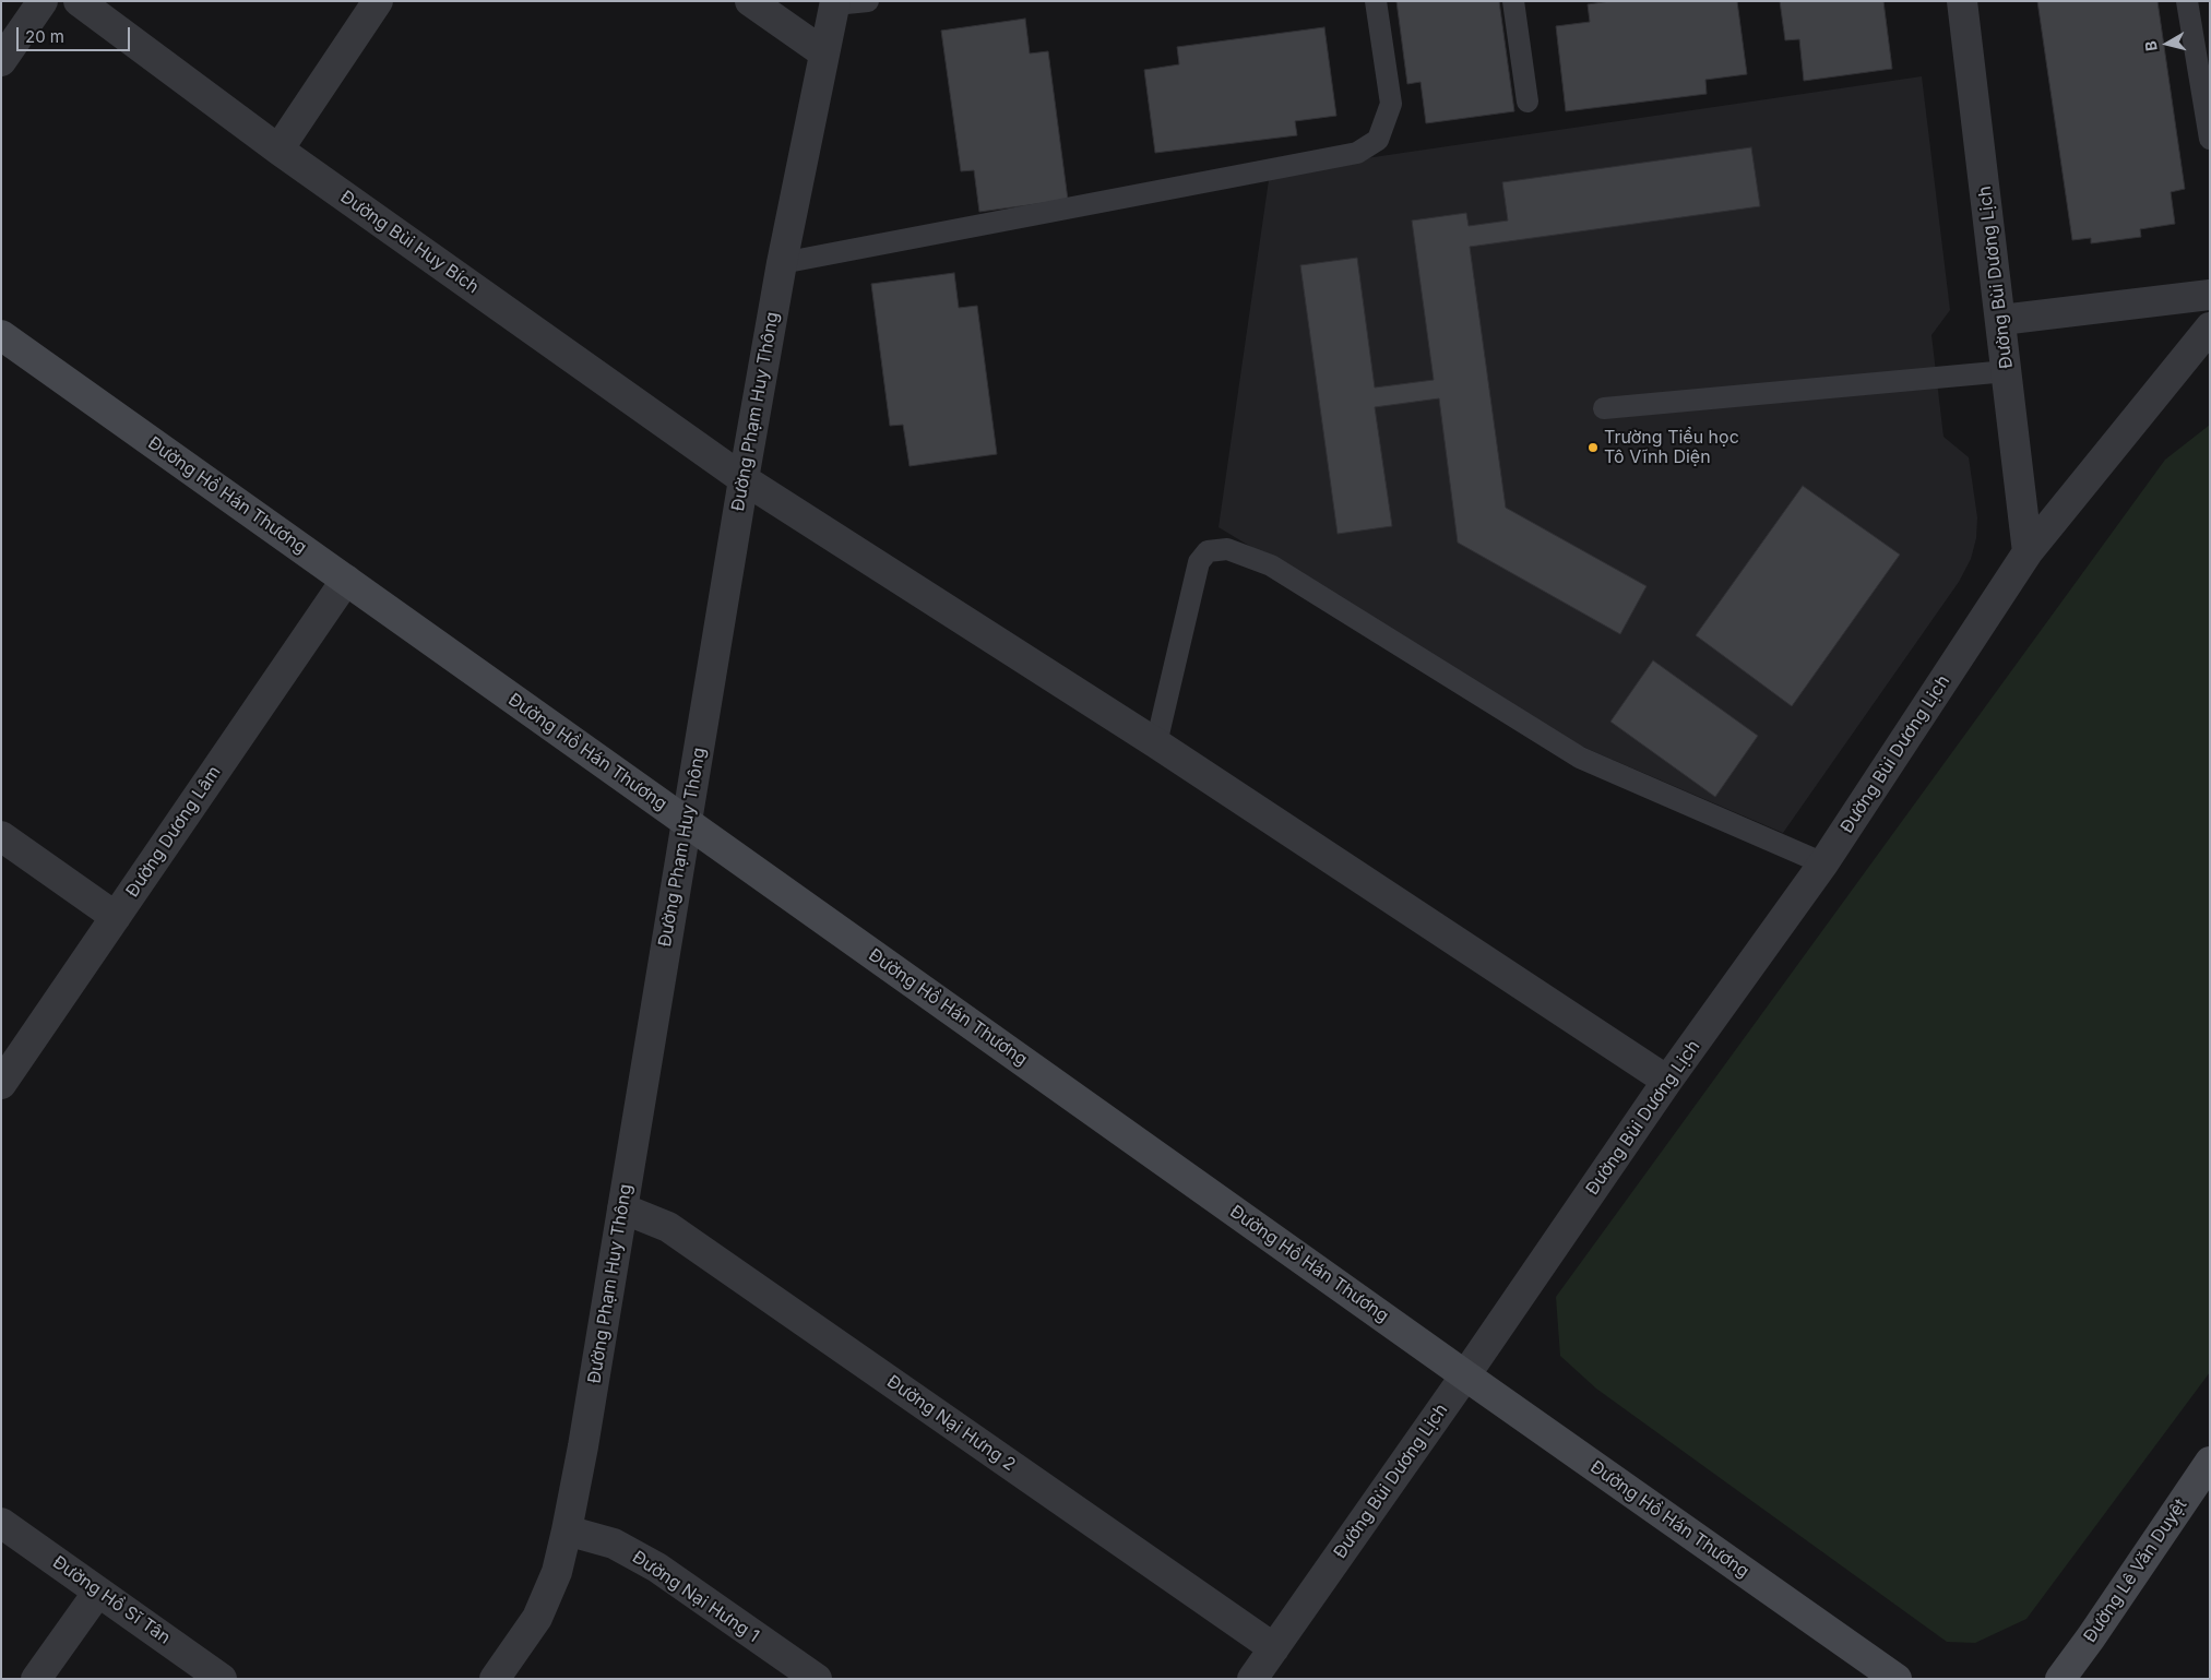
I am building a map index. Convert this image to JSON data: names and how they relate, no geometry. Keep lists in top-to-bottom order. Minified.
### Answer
{"streets":{"street":["Đường Bùi Huy Bích","Đường Bùi Dương Lịch","Đường Phạm Huy Thông","Đường Hồ Hán Thương","Đường Dương Lâm","Đường Nại Hưng 2","Đường Lê Văn Duyệt","Đường Nại Hưng 1","Đường Hồ Sĩ Tân"]},"crossings":[["Đường Bùi Huy Bích","Đường Bùi Dương Lịch"],["Đường Bùi Huy Bích","Đường Phạm Huy Thông"],["Đường Bùi Dương Lịch","Đường Hồ Hán Thương"],["Đường Bùi Dương Lịch","Đường Nại Hưng 2"],["Đường Phạm Huy Thông","Đường Hồ Hán Thương"],["Đường Phạm Huy Thông","Đường Nại Hưng 2"],["Đường Phạm Huy Thông","Đường Nại Hưng 1"],["Đường Hồ Hán Thương","Đường Dương Lâm"]],"places":["Trường Tiểu học Tô Vĩnh Diện"],"scale_bar":"20 m","north":"left"}
